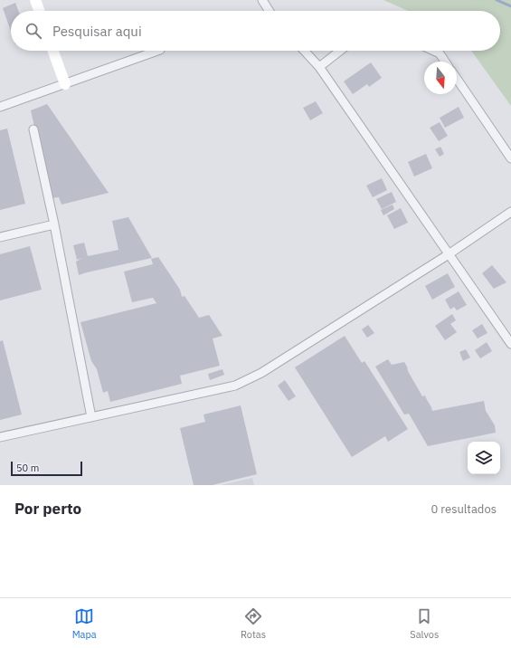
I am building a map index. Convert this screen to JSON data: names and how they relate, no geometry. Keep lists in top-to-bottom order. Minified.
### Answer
{"scale_bar":"50 m","north":"bottom","page":{"search":"Pesquisar aqui","scale":"50 m","heading":["Por perto","0 resultados"],"nav":["Mapa","Rotas","Salvos"]}}
